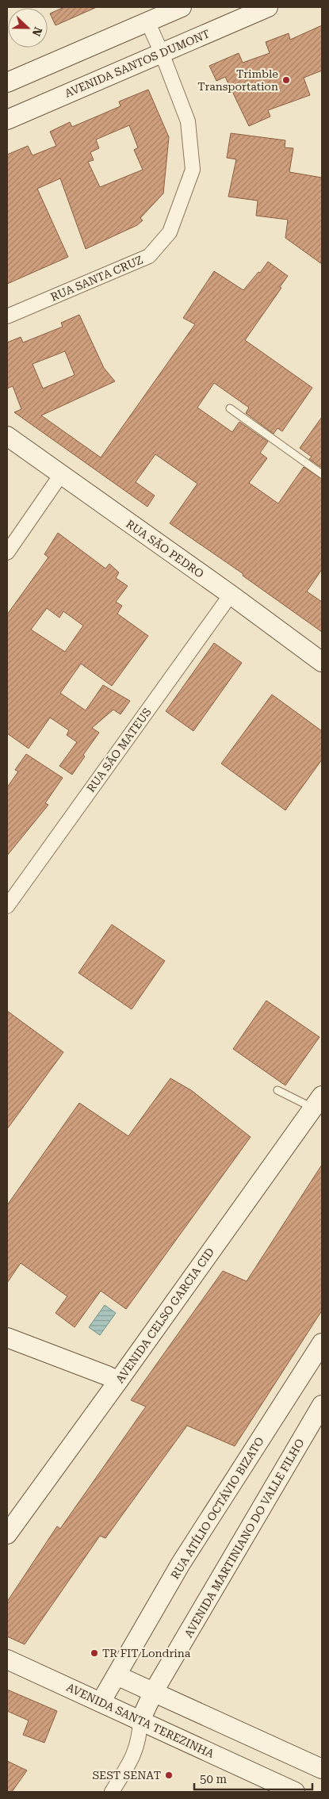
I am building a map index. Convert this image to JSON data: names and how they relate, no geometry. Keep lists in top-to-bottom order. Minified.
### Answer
{"streets":{"street":["AVENIDA SANTOS DUMONT","RUA SANTA CRUZ","RUA SÃO PEDRO","RUA SÃO MATEUS","AVENIDA CELSO GARCIA CID","RUA ATÍLIO OCTÁVIO BIZATO","AVENIDA MARTINIANO DO VALLE FILHO","AVENIDA SANTA TEREZINHA"]},"crossings":[["AVENIDA SANTOS DUMONT","RUA SANTA CRUZ"],["RUA SÃO PEDRO","RUA SÃO MATEUS"],["RUA ATÍLIO OCTÁVIO BIZATO","AVENIDA SANTA TEREZINHA"],["AVENIDA MARTINIANO DO VALLE FILHO","AVENIDA SANTA TEREZINHA"]],"places":["Trimble Transportation","TR FIT Londrina","SEST SENAT"],"scale_bar":"50 m","north":"right"}
